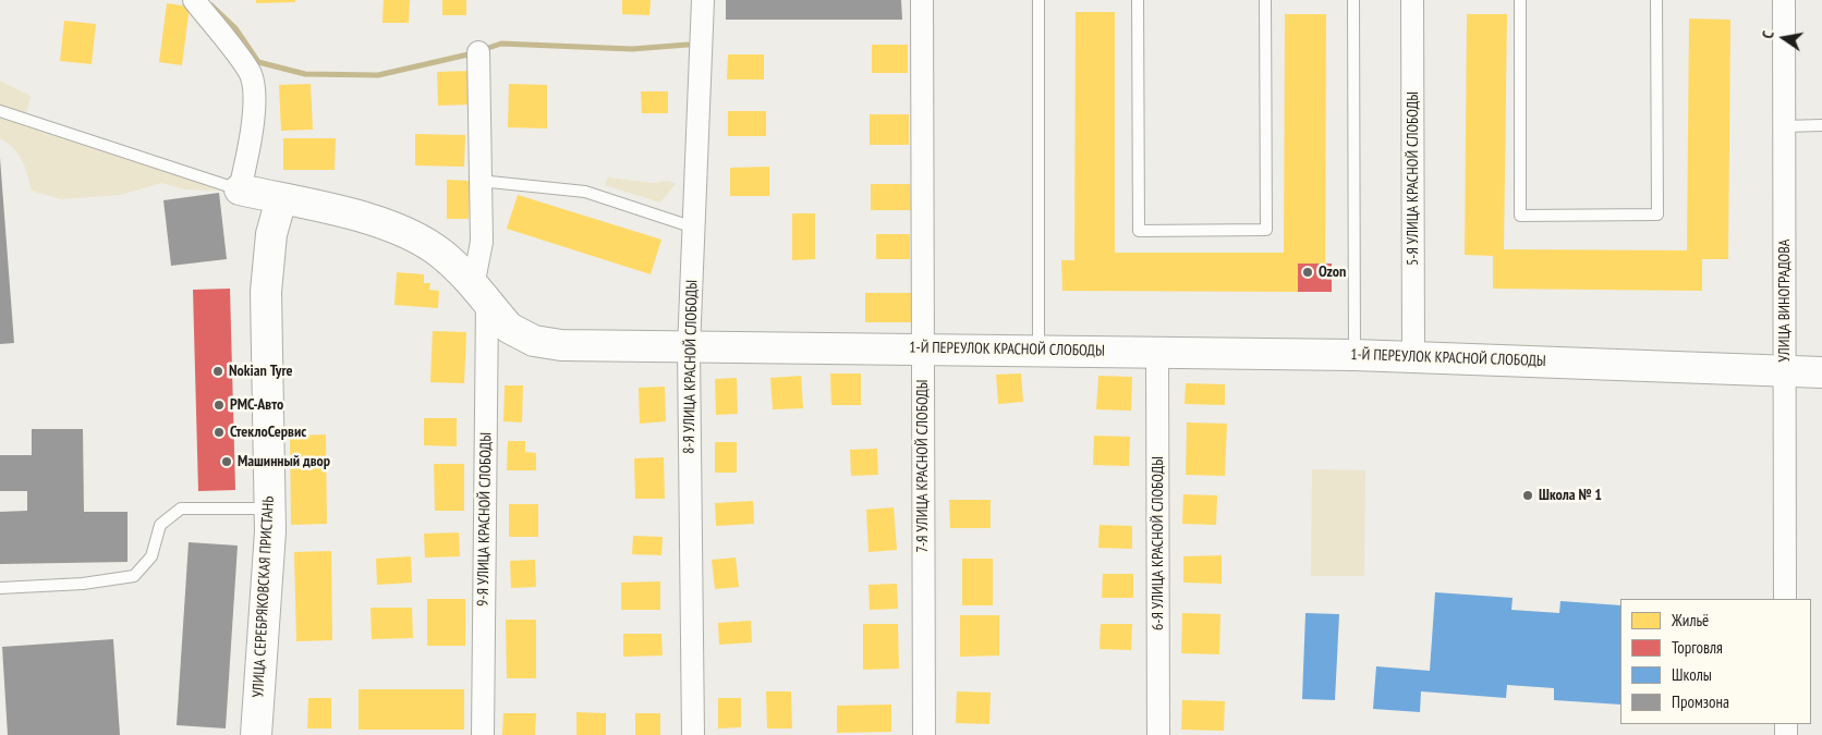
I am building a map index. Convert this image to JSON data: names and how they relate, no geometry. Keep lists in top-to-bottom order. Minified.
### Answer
{"streets":{"street":["5-Я УЛИЦА КРАСНОЙ СЛОБОДЫ","УЛИЦА ВИНОГРАДОВА","1-Й ПЕРЕУЛОК КРАСНОЙ СЛОБОДЫ","8-Я УЛИЦА КРАСНОЙ СЛОБОДЫ","7-Я УЛИЦА КРАСНОЙ СЛОБОДЫ","9-Я УЛИЦА КРАСНОЙ СЛОБОДЫ","6-Я УЛИЦА КРАСНОЙ СЛОБОДЫ","УЛИЦА СЕРЕБРЯКОВСКАЯ ПРИСТАНЬ"]},"crossings":[["5-Я УЛИЦА КРАСНОЙ СЛОБОДЫ","1-Й ПЕРЕУЛОК КРАСНОЙ СЛОБОДЫ"],["УЛИЦА ВИНОГРАДОВА","1-Й ПЕРЕУЛОК КРАСНОЙ СЛОБОДЫ"],["1-Й ПЕРЕУЛОК КРАСНОЙ СЛОБОДЫ","8-Я УЛИЦА КРАСНОЙ СЛОБОДЫ"],["1-Й ПЕРЕУЛОК КРАСНОЙ СЛОБОДЫ","7-Я УЛИЦА КРАСНОЙ СЛОБОДЫ"],["1-Й ПЕРЕУЛОК КРАСНОЙ СЛОБОДЫ","9-Я УЛИЦА КРАСНОЙ СЛОБОДЫ"],["1-Й ПЕРЕУЛОК КРАСНОЙ СЛОБОДЫ","6-Я УЛИЦА КРАСНОЙ СЛОБОДЫ"],["1-Й ПЕРЕУЛОК КРАСНОЙ СЛОБОДЫ","УЛИЦА СЕРЕБРЯКОВСКАЯ ПРИСТАНЬ"]],"places":["Ozon","Nokian Tyre","РМС-Авто","СтеклоСервис","Машинный двор","Школа № 1"],"legend":["Жильё","Торговля","Школы","Промзона"],"north":"left"}
